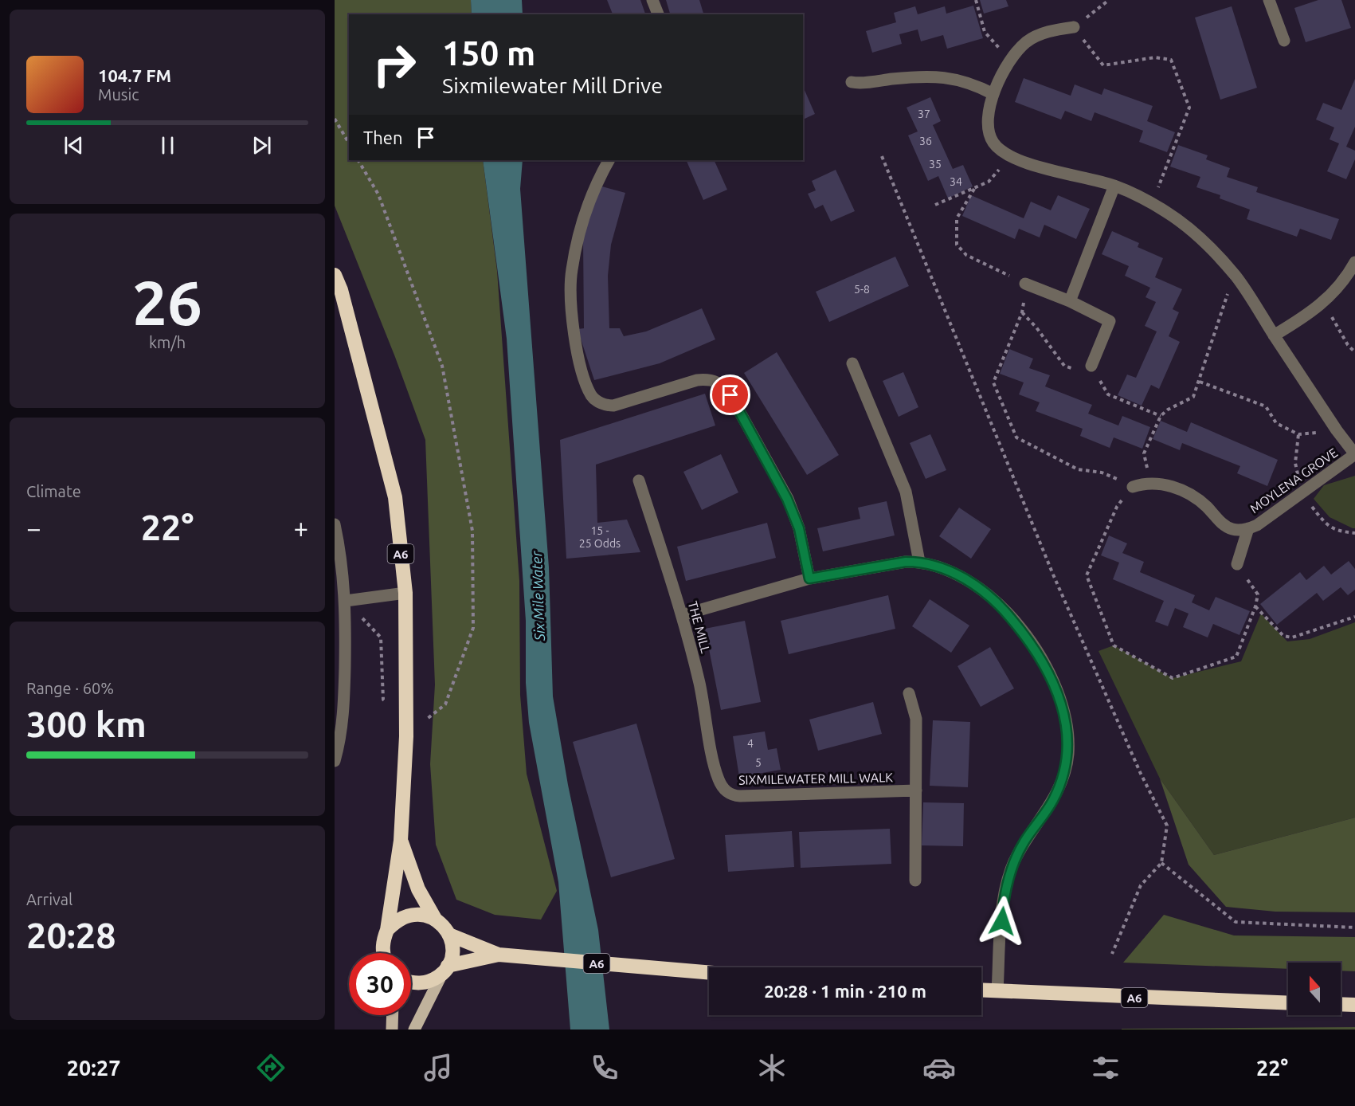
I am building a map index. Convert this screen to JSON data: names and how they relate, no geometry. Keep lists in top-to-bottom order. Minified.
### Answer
{"streets":{"highway":["A6"],"street":["MOYLENA GROVE","THE MILL","SIXMILEWATER MILL WALK"]},"crossings":[["THE MILL","SIXMILEWATER MILL WALK"]],"water":["Six Mile Water"],"house_numbers":["37","36","35","34","5-8","15 - 25 Odds","4","5"],"north":"top","page":{"turn":["150 m","Sixmilewater Mill Drive"],"song":["104.7 FM","Music"],"then":"Then","tile":[["26","km/h"],"Climate",["Range · 60%","300 km"],["Arrival","20:28"]],"heat":["−","22°","+"],"limit":"30","trip":"20:28 · 1 min · 210 m","tabs":["20:27","22°"]}}
